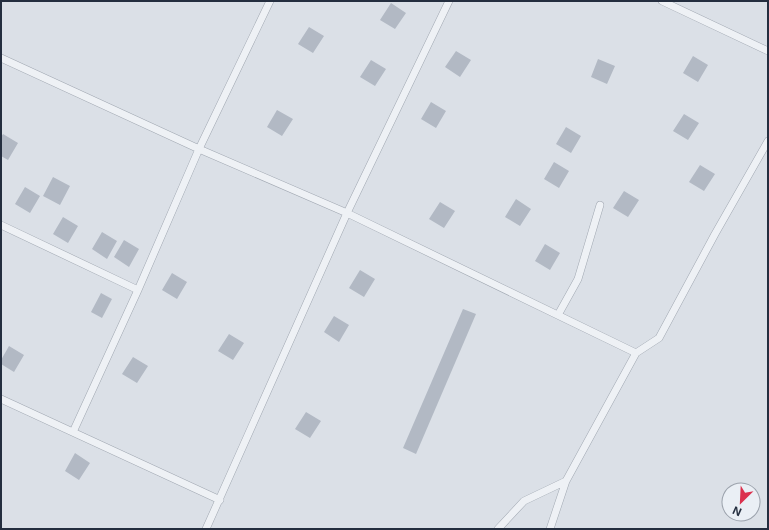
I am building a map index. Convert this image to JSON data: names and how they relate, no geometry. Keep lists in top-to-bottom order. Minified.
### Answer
{"north":"bottom left"}
